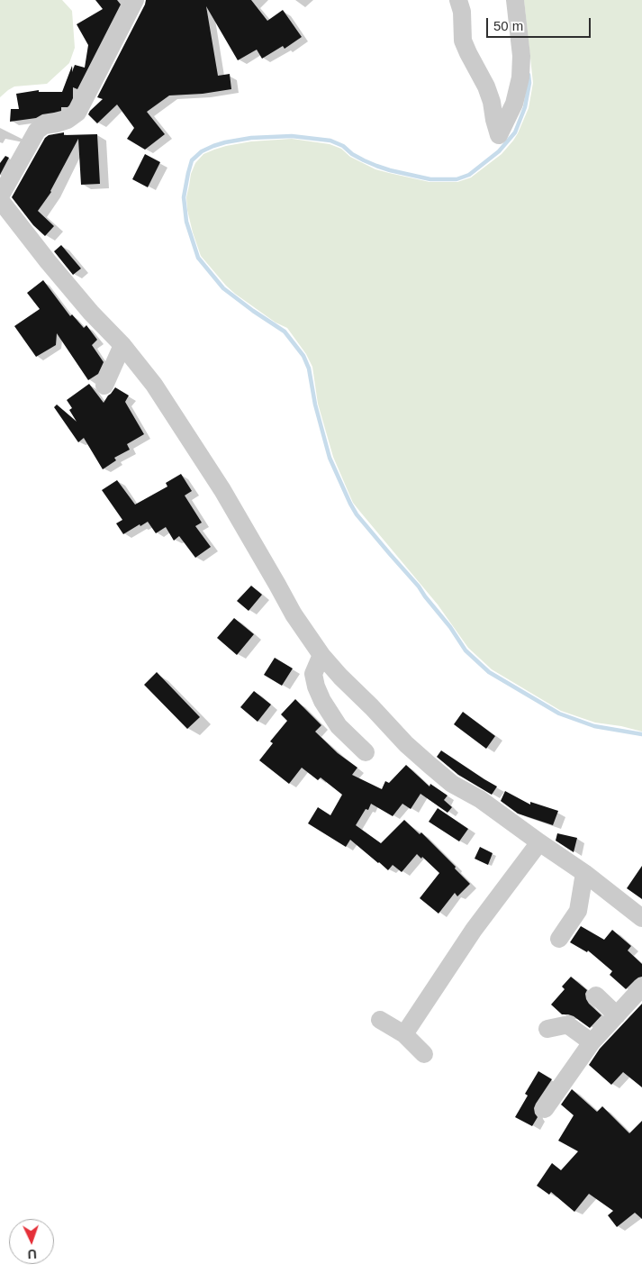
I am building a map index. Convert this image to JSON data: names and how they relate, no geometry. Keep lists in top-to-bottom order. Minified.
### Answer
{"scale_bar":"50 m","north":"bottom"}
